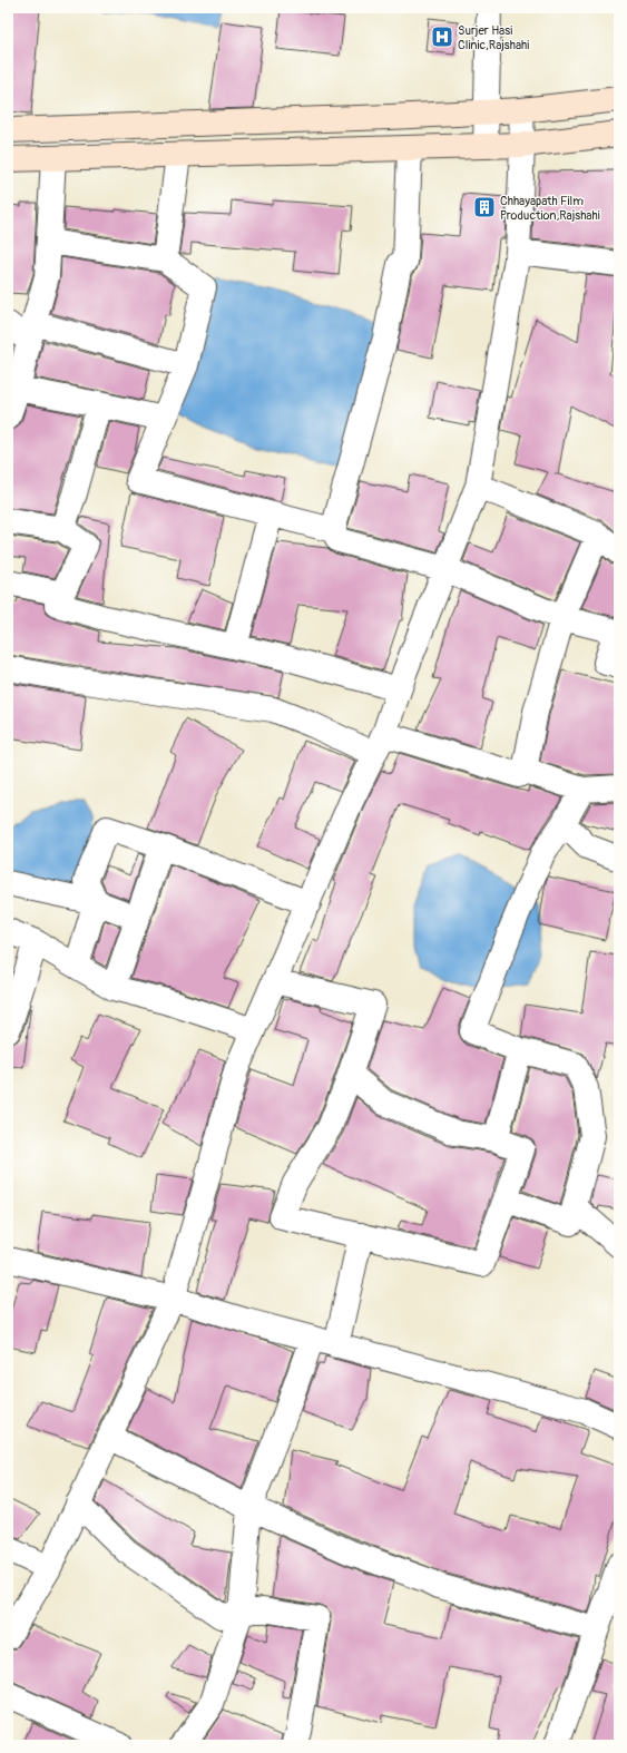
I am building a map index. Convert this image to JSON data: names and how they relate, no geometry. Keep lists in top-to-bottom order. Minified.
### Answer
{"places":{"hospital":["Surjer Hasi Clinic,Rajshahi"],"building":["Chhayapath Film Production,Rajshahi"]}}
